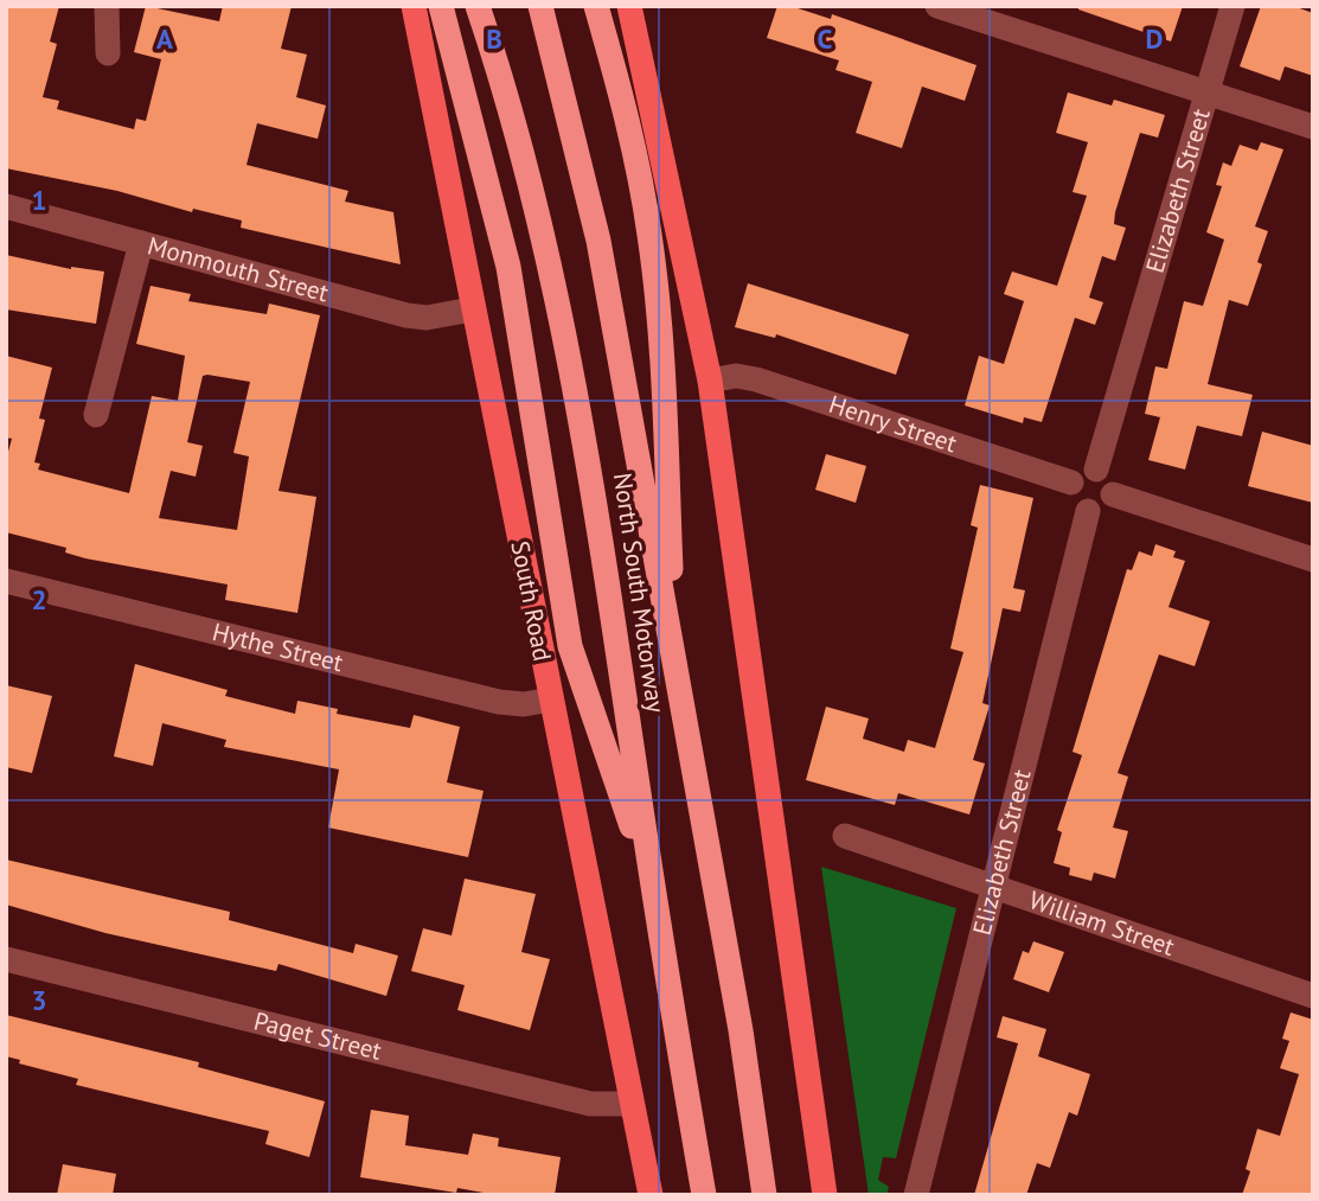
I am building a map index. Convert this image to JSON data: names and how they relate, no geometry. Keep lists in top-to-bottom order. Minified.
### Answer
{"streets":{"highway":["North South Motorway"],"main road":["South Road"],"street":["Elizabeth Street","Monmouth Street","Henry Street","Hythe Street","William Street","Paget Street"]},"crossings":[["Elizabeth Street","Henry Street"],["Elizabeth Street","William Street"],["Monmouth Street","South Road"],["South Road","Hythe Street"],["South Road","Paget Street"]],"grid":{"columns":["A","B","C","D"],"rows":["1","2","3"]}}
